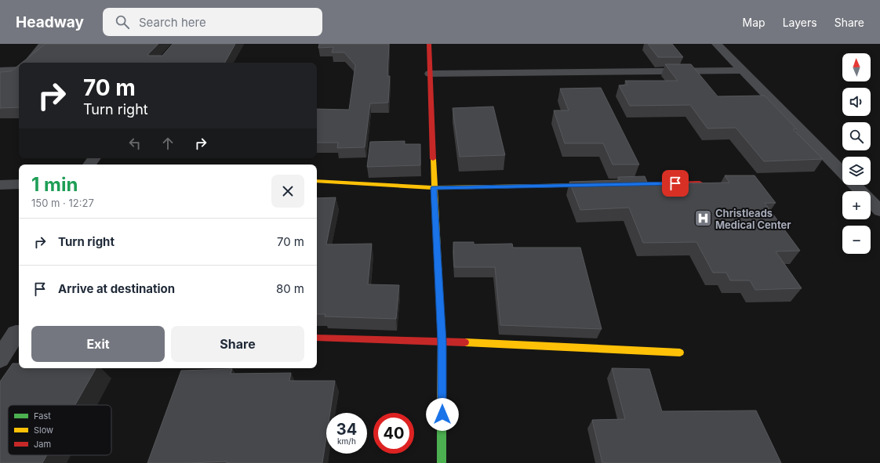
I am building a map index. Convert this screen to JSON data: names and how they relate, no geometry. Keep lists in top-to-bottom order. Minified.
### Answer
{"places":{"hospital":["Christleads Medical Center"]},"legend":["Fast","Slow","Jam"],"north":"top","page":{"header":"Headway","search":"Search here","nav":["Map","Layers","Share"],"map_buttons":["+","−"],"turn":["70 m","Turn right"],"heading":["1 min","150 m · 12:27"],"list":[{"name":"Turn right","value":"70 m"},{"name":"Arrive at destination","value":"80 m"}],"buttons":["Exit","Share"],"speed":"34 km/h","limit":"40"}}
